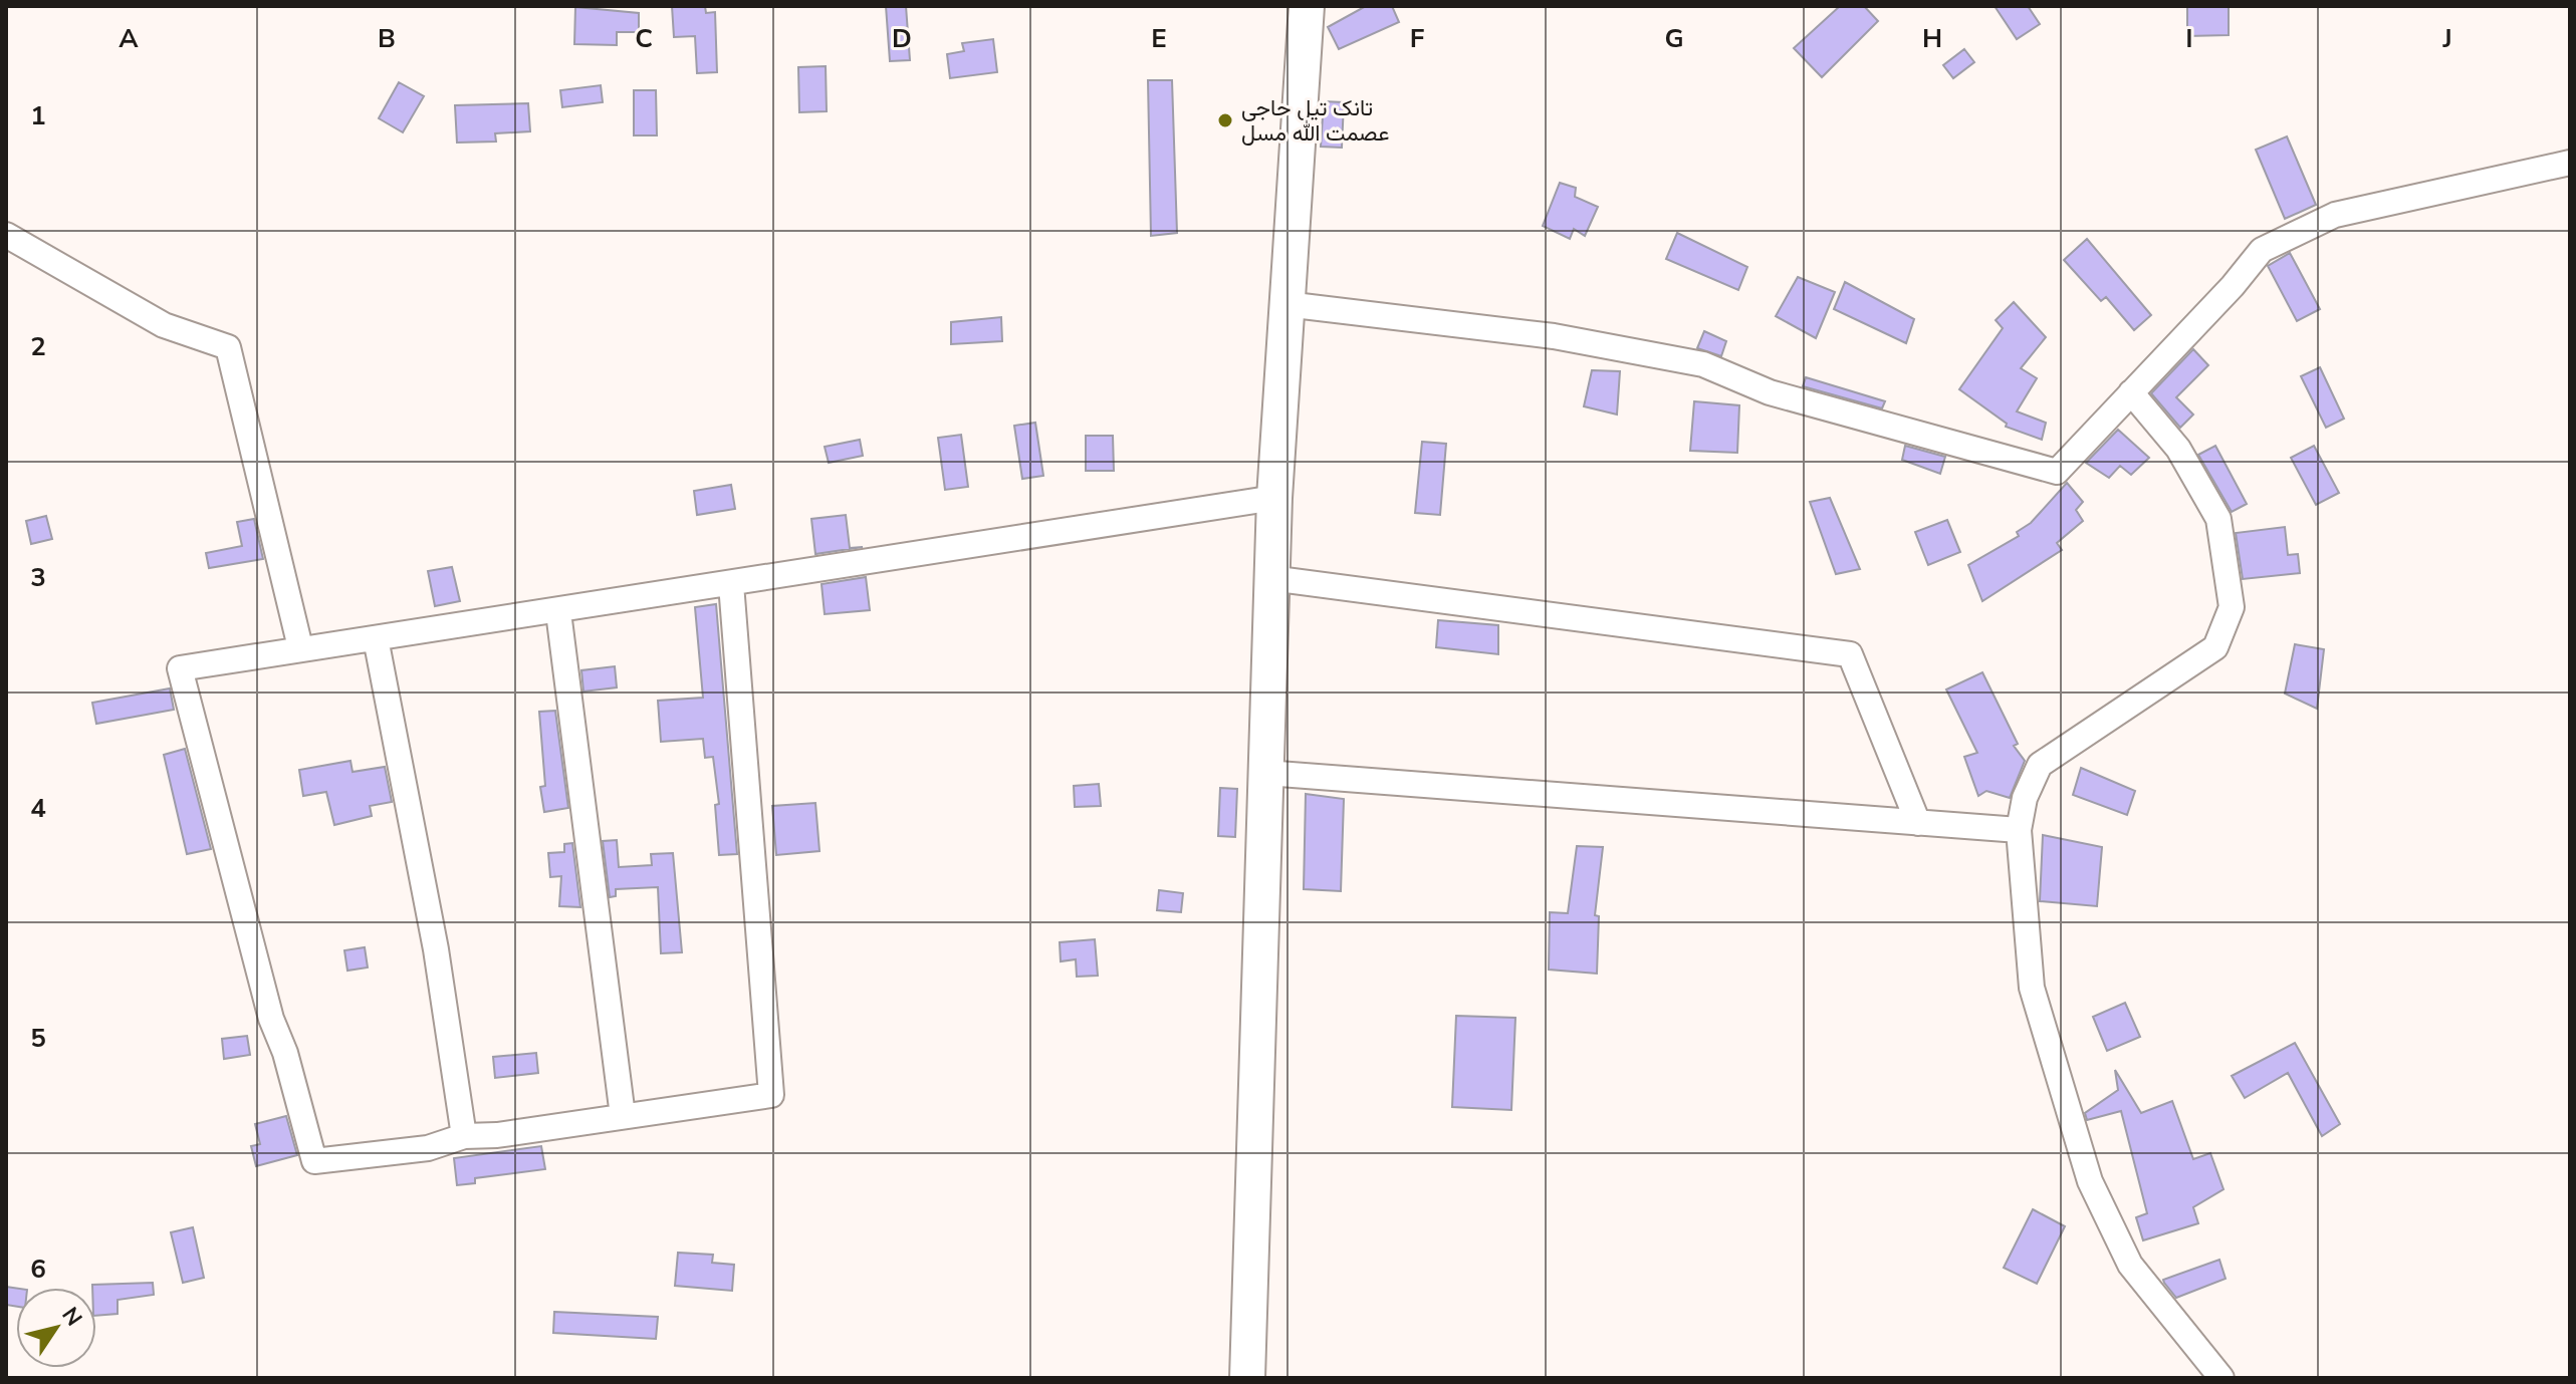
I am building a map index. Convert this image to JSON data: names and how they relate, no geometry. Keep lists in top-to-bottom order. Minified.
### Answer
{"places":["تانک تیل حاجی عصمت الله مسل"],"north":"top right","grid":{"columns":["A","B","C","D","E","F","G","H","I","J"],"rows":["1","2","3","4","5","6"]}}
